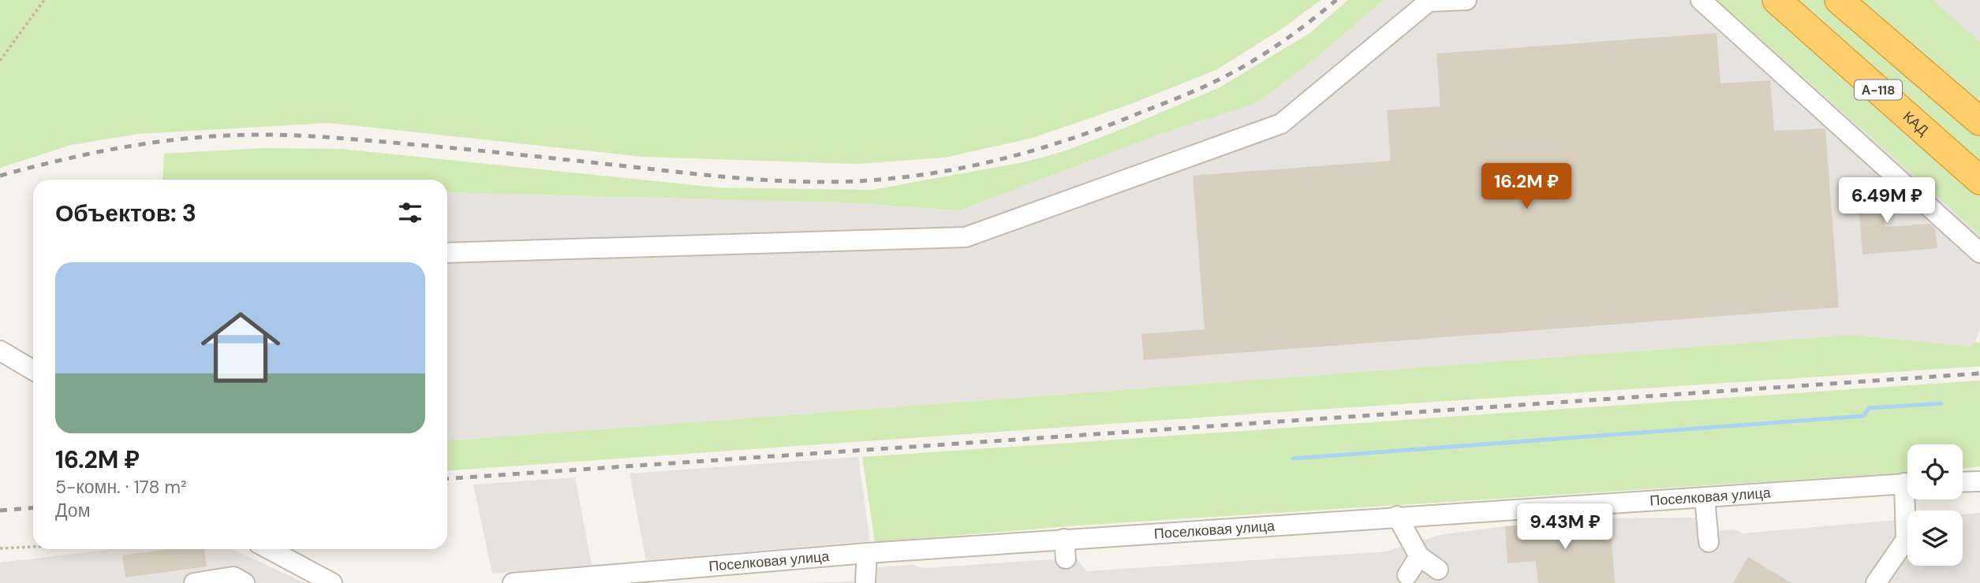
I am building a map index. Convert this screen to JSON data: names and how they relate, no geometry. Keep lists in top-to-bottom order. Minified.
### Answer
{"streets":{"highway":["А-118","КАД"],"street":["Поселковая улица"]},"page":{"price":["16.2M ₽","6.49M ₽","9.43M ₽"],"heading":"Объектов: 3","list":[{"name":"16.2M ₽","note":"5-комн. · 178 m² · Дом"}]}}
